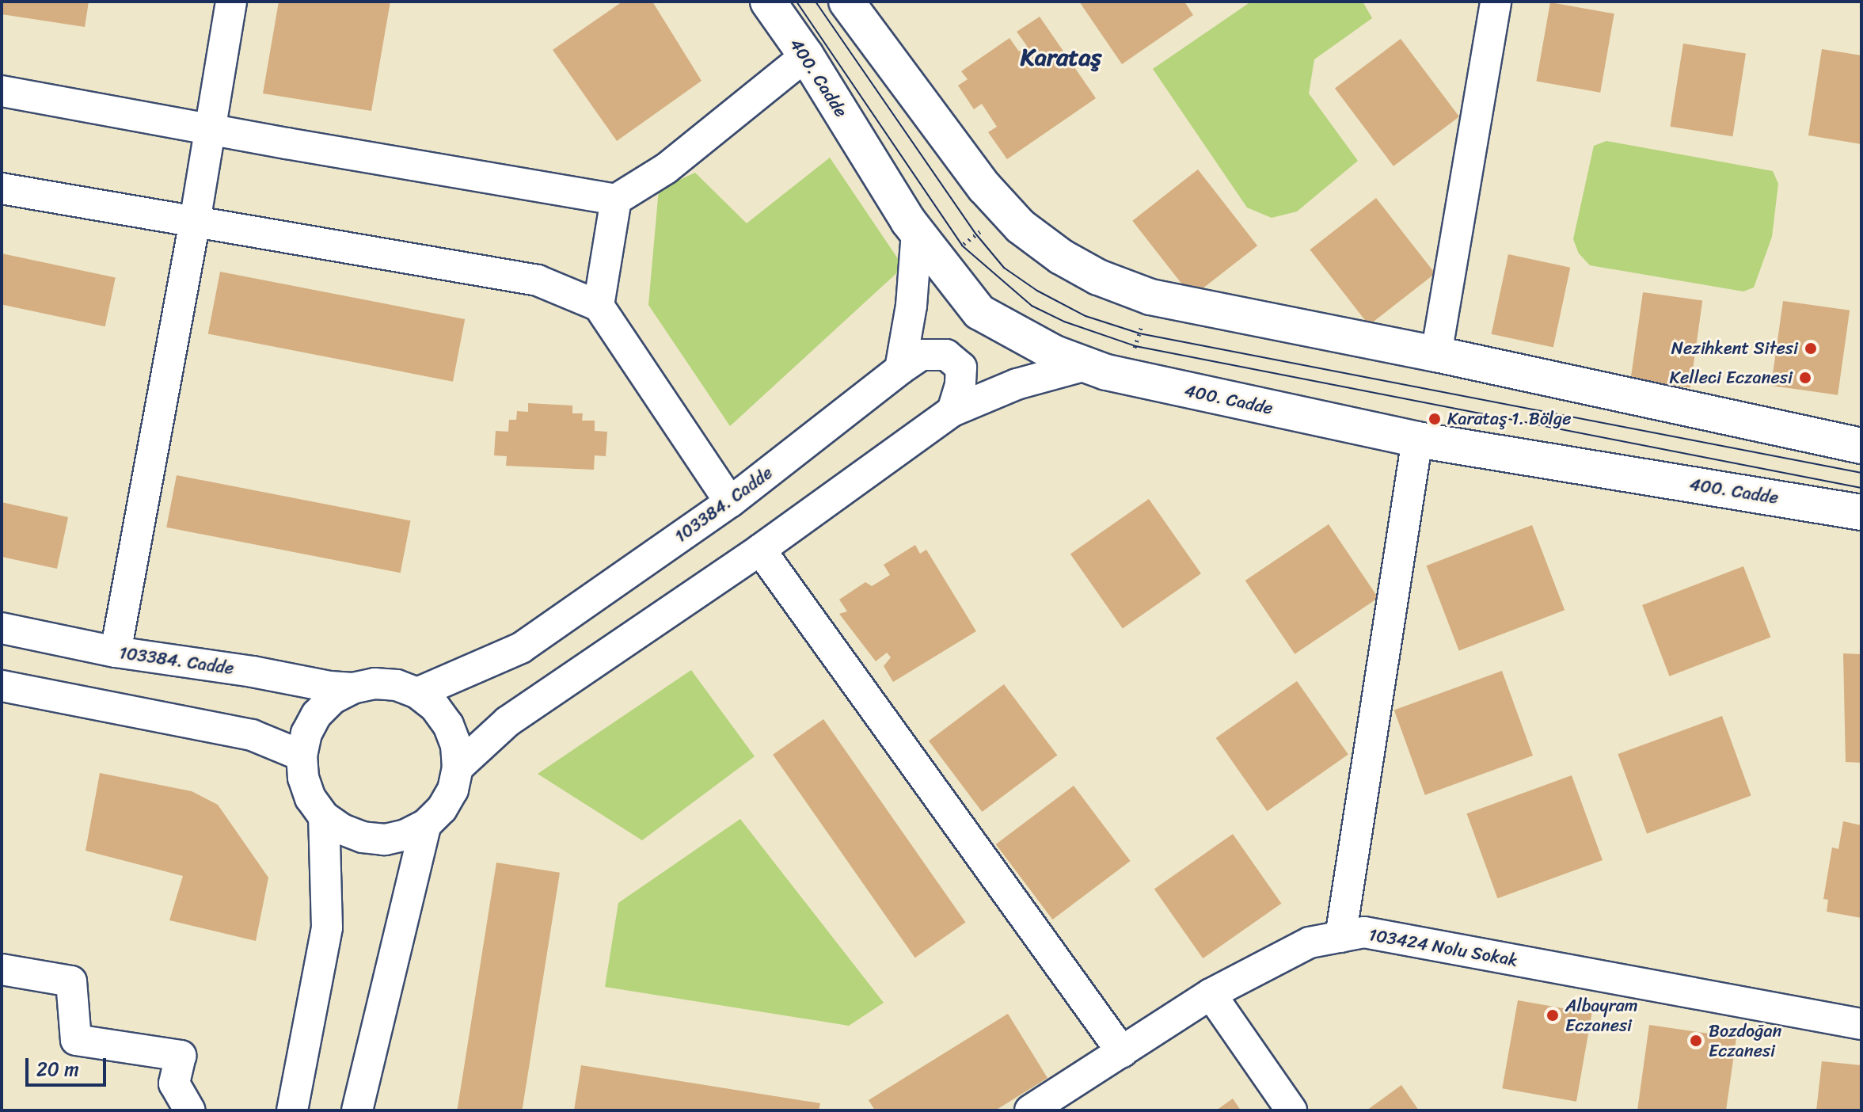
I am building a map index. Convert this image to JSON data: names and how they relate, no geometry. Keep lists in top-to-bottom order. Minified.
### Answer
{"streets":{"main road":["400. Cadde"],"street":["103384. Cadde","103424 Nolu Sokak"]},"districts":["Karataş"],"places":["Nezihkent Sitesi","Kelleci Eczanesi","Karataş 1. Bölge","Albayram Eczanesi","Bozdoğan Eczanesi"],"scale_bar":"20 m"}
